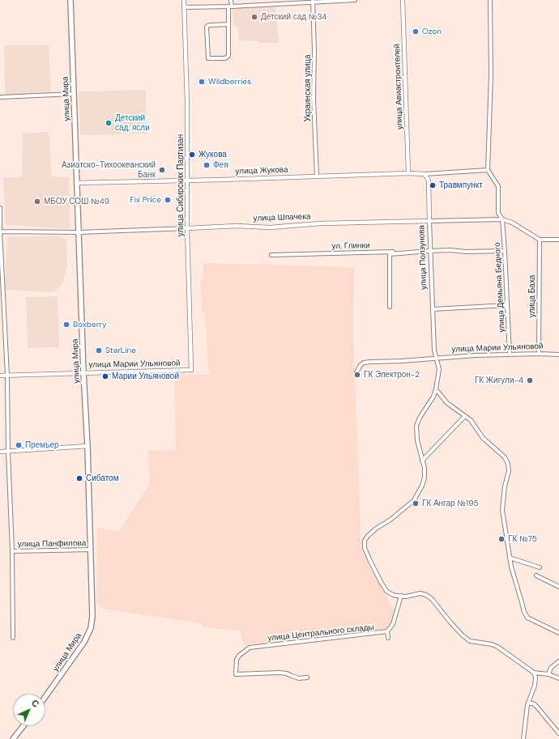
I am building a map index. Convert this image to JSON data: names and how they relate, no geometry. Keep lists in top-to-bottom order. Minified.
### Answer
{"streets":{"main road":["улица Мира"],"street":["улица Авиастроителей","Украинская улица","улица Жукова","улица Сибирских Партизан","улица Шпачека","ул. Глинки","улица Ползунова","улица Демьяна Бедного","улица Баха","улица Марии Ульяновой","улица Панфилова","улица Центрального склады"]},"crossings":[["улица Авиастроителей","улица Жукова"],["Украинская улица","улица Жукова"],["улица Мира","улица Жукова"],["улица Мира","улица Шпачека"],["улица Мира","улица Марии Ульяновой"],["улица Мира","улица Панфилова"],["улица Жукова","улица Сибирских Партизан"],["улица Сибирских Партизан","улица Шпачека"],["улица Сибирских Партизан","улица Марии Ульяновой"],["улица Шпачека","улица Ползунова"],["улица Шпачека","улица Демьяна Бедного"],["улица Шпачека","улица Баха"],["ул. Глинки","улица Ползунова"],["улица Ползунова","улица Марии Ульяновой"],["улица Демьяна Бедного","улица Марии Ульяновой"],["улица Баха","улица Марии Ульяновой"]],"places":["Детский сад №34","Ozon","Wildberries","Детский сад, ясли","Жукова","Фея","Азиатско-Тихоокеанский Банк","Травмпункт","Fix Price","МБОУ СОШ №49","Boxberry","StarLine","ГК Электрон-2","Марии Ульяновой","ГК Жигули-4","Премьер","Сибатом","ГК Ангар №195","ГК №75"],"north":"top right"}
